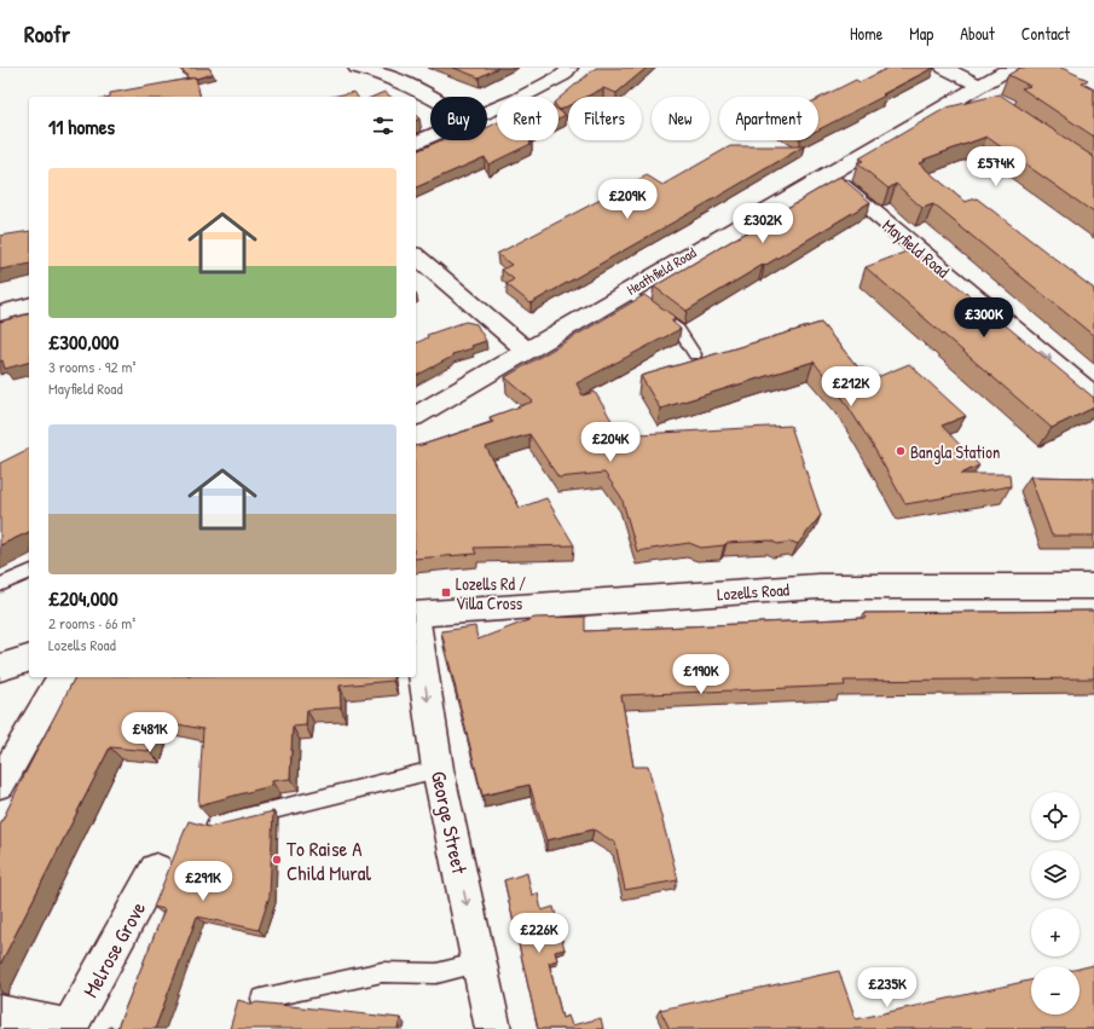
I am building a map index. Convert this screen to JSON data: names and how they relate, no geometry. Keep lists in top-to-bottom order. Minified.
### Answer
{"streets":{"street":["Mayfield Road","Heathfield Road","Lozells Road","George Street","Melrose Grove"]},"crossings":[["Mayfield Road","Heathfield Road"]],"one_way":["Mayfield Road","George Street"],"places":{"other":["Bangla Station","To Raise A Child Mural"],"transit":["Lozells Rd / Villa Cross"]},"page":{"header":"Roofr","nav":["Home","Map","About","Contact"],"chip":["Buy","Rent","Filters","New","Apartment"],"heading":"11 homes","price":["£574K","£209K","£302K","£300K","£212K","£204K","£190K","£481K","£291K","£226K","£235K"],"list":[{"name":"£300,000","note":"3 rooms · 92 m² · Mayfield Road"},{"name":"£204,000","note":"2 rooms · 66 m² · Lozells Road"}],"map_buttons":["+","−"]}}
